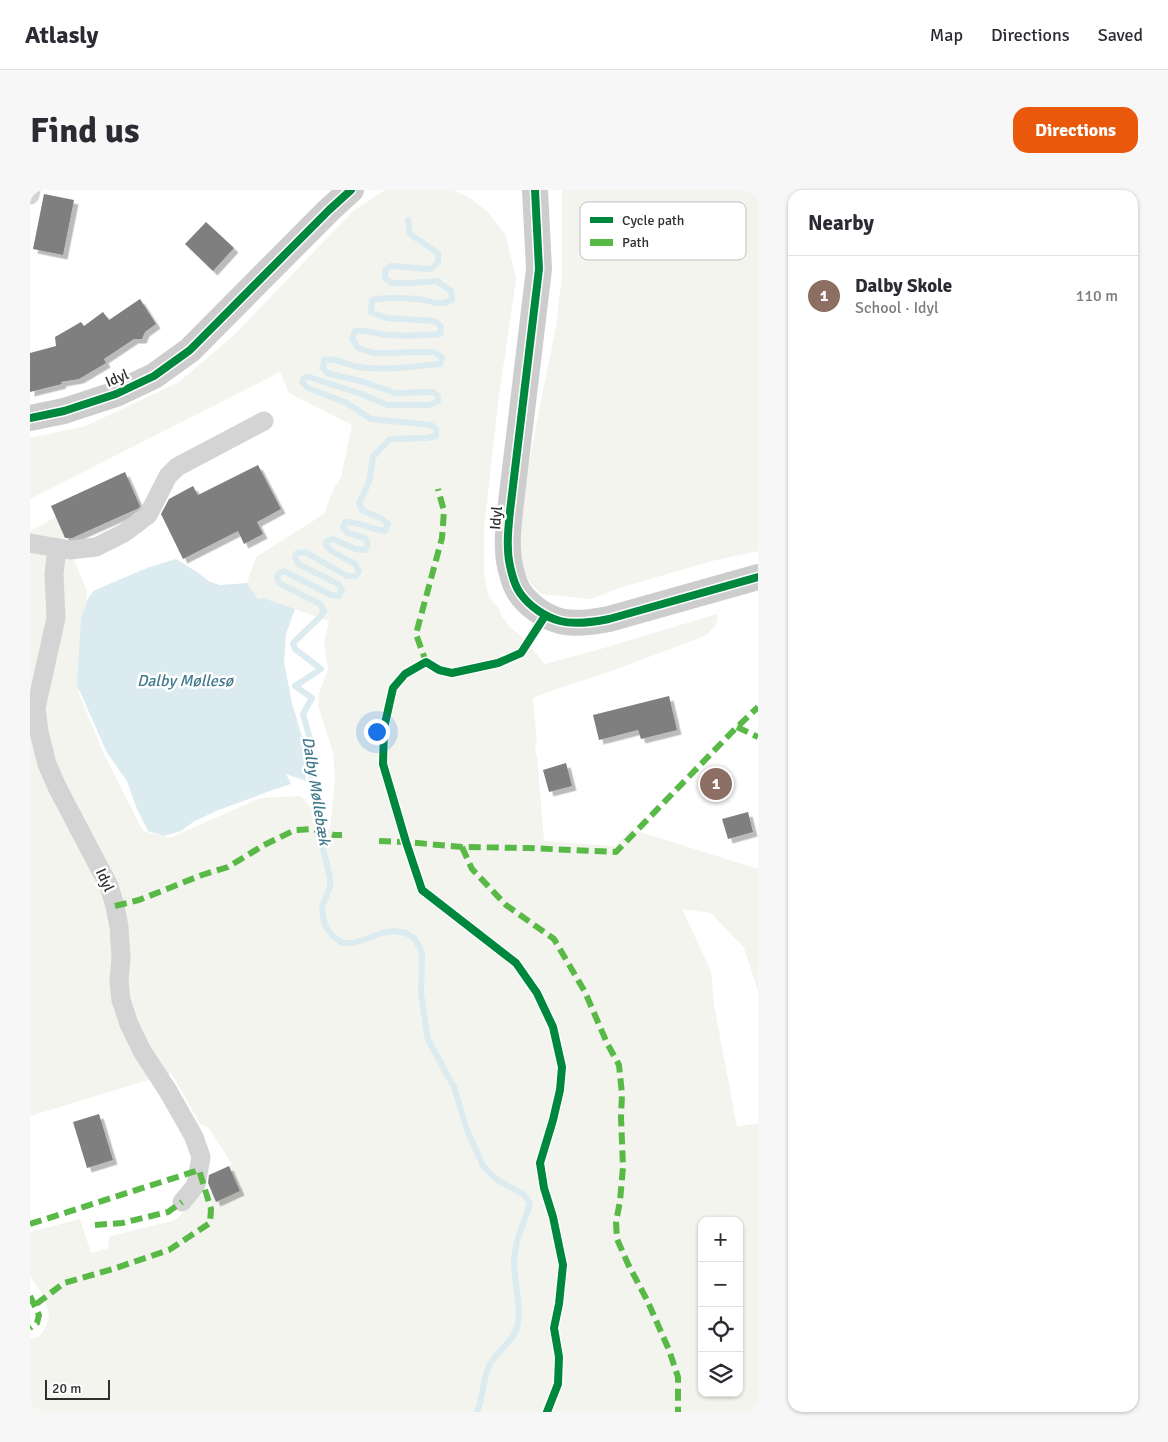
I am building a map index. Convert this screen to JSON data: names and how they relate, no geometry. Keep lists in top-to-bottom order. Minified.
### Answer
{"streets":{"street":["Idyl"]},"water":["Dalby Møllesø","Dalby Møllebæk"],"legend":["Cycle path","Path"],"scale_bar":"20 m","page":{"header":"Atlasly","nav":["Map","Directions","Saved"],"buttons":"Directions","title":"Find us","heading":"Nearby","list":[{"mark":"1","name":"Dalby Skole","note":"School · Idyl","value":"110 m"}],"pins":"1","map_buttons":["+","−"],"scale":"20 m"}}
